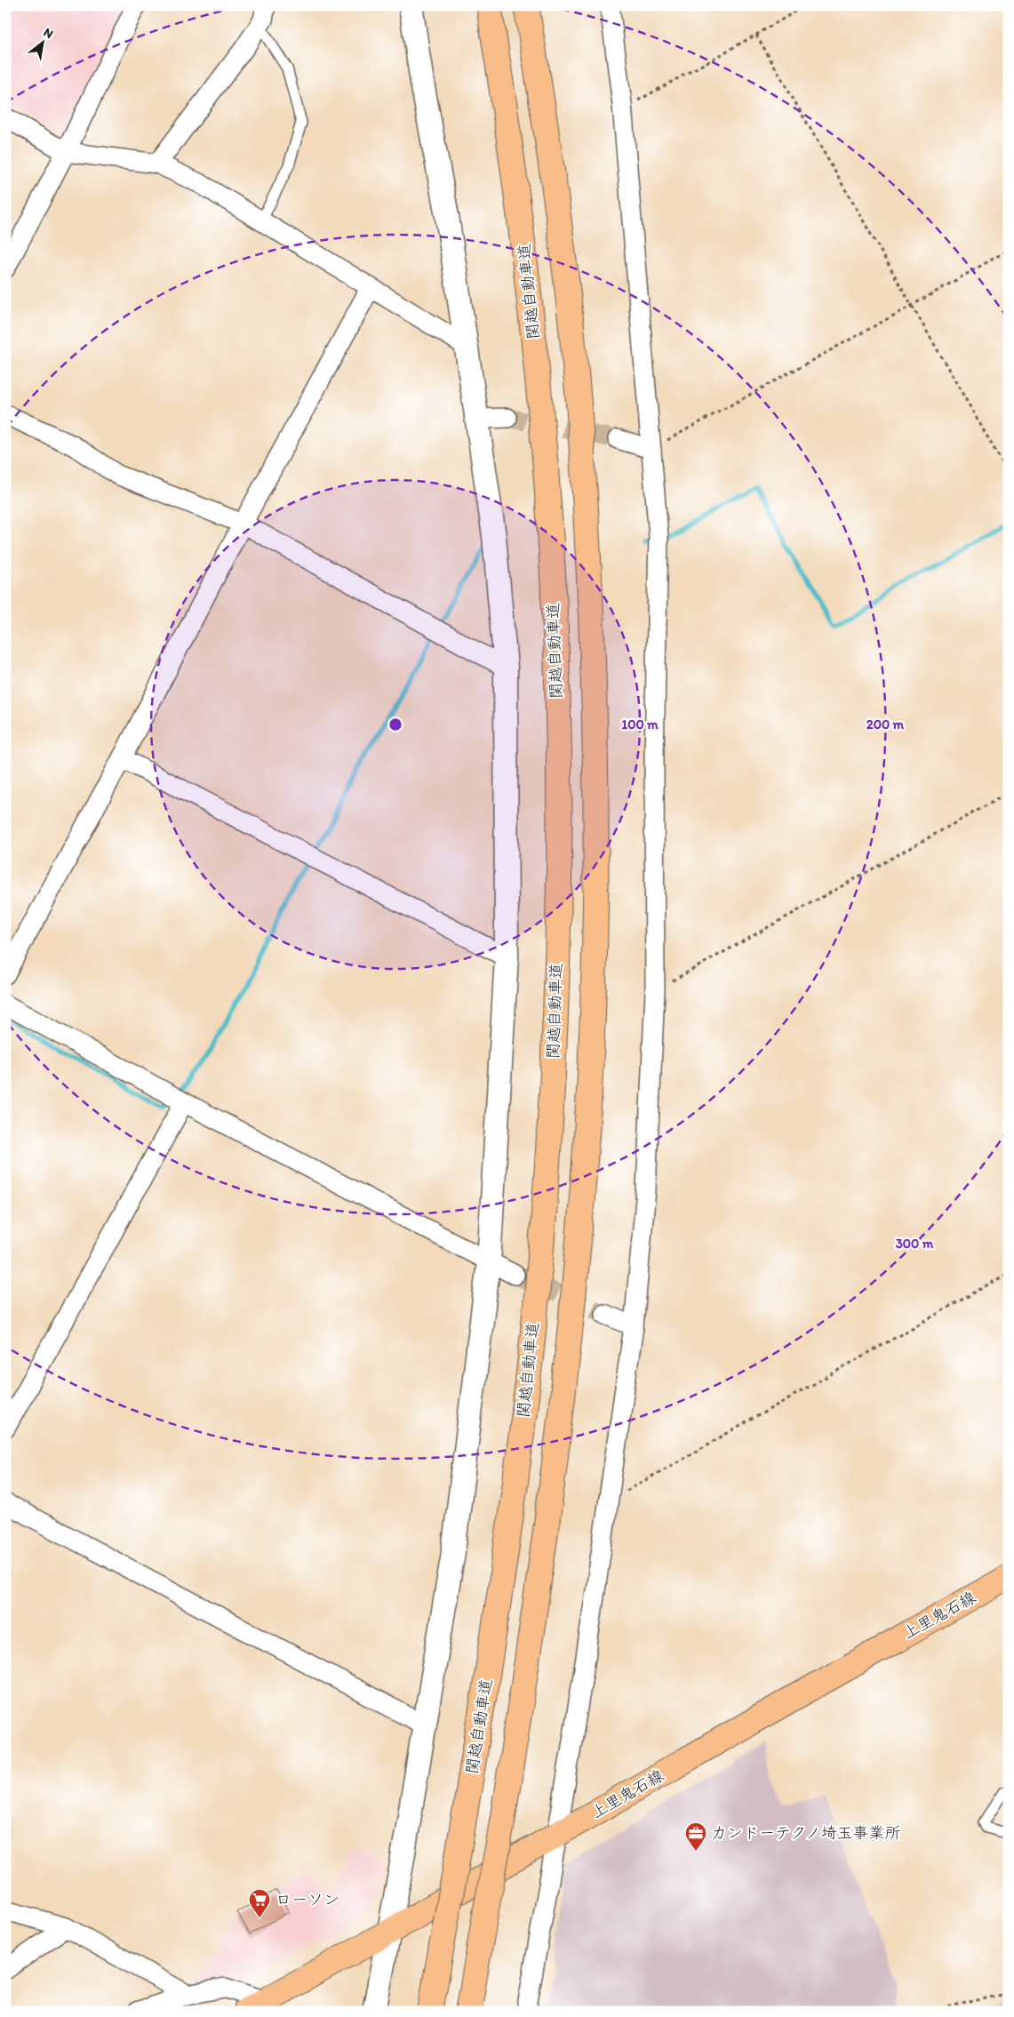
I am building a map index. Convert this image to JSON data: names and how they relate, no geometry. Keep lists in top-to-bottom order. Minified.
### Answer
{"streets":{"main road":["関越自動車道","上里鬼石線"]},"places":{"office":["カンドーテクノ埼玉事業所"],"supermarket":["ローソン"]},"north":"top right","rings":["100 m","200 m","300 m"]}
